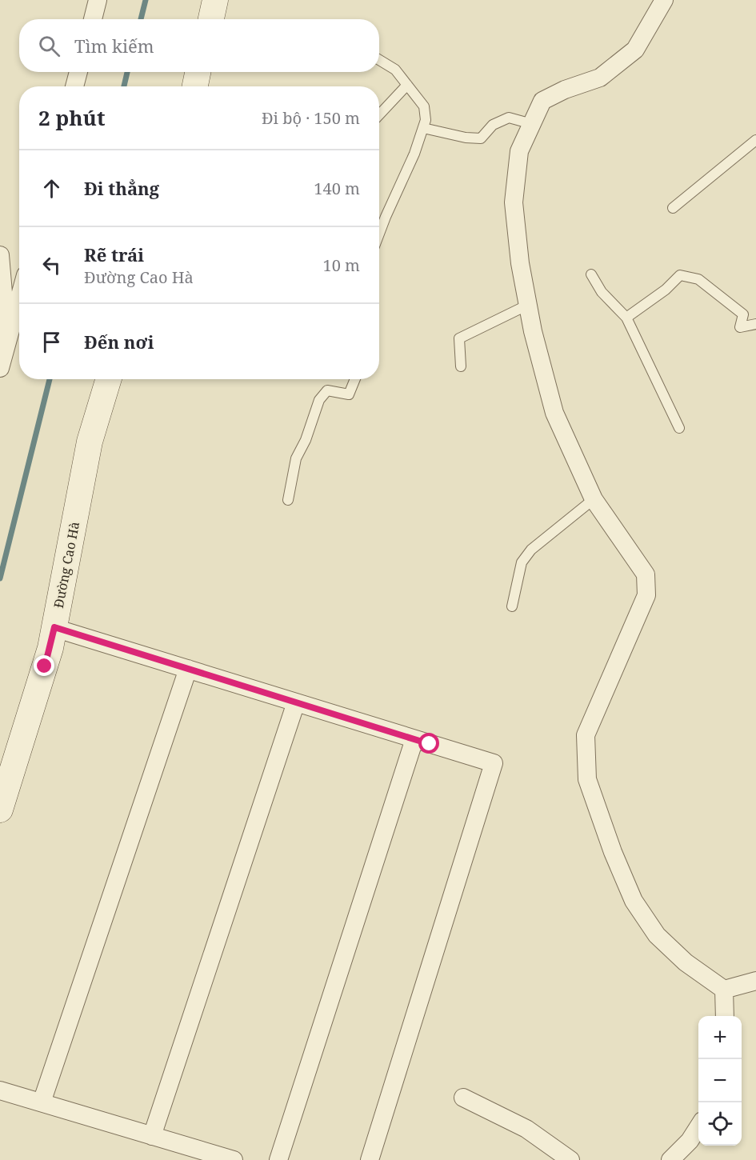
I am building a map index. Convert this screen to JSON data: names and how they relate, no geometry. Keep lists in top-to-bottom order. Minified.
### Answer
{"streets":{"street":["Đường Cao Hà"]},"page":{"search":"Tìm kiếm","heading":["2 phút","Đi bộ · 150 m"],"list":[["Đi thẳng","140 m"],["Rẽ trái","Đường Cao Hà","10 m"],"Đến nơi"],"map_buttons":["+","−"]}}
